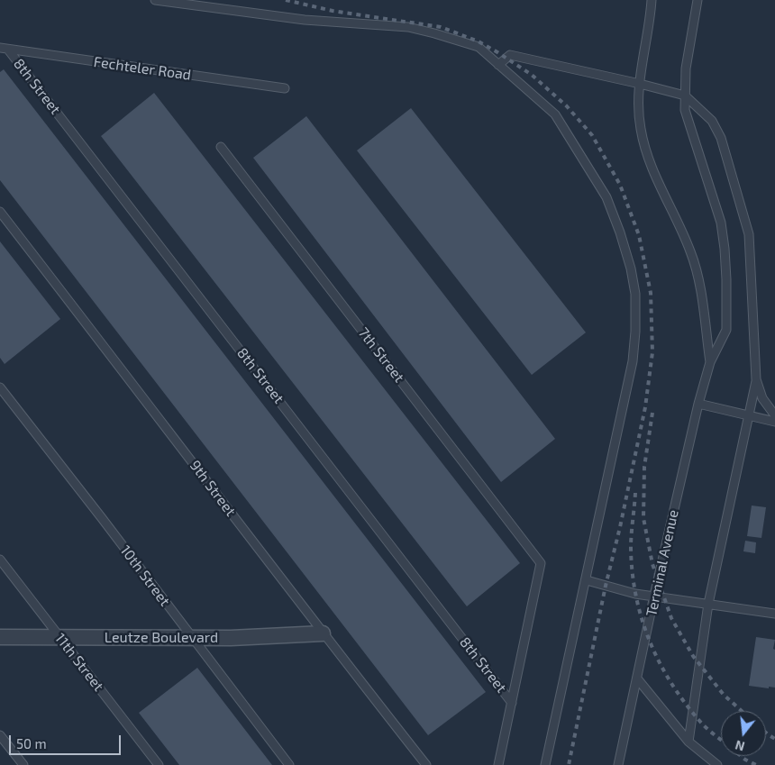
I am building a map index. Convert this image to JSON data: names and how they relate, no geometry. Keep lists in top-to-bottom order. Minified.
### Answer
{"streets":{"street":["Leutze Boulevard"],"lane":["Fechteler Road","8th Street","7th Street","9th Street","Terminal Avenue","10th Street","11th Street"]},"crossings":[["Fechteler Road","8th Street"],["8th Street","7th Street"],["9th Street","Leutze Boulevard"],["10th Street","Leutze Boulevard"],["Leutze Boulevard","11th Street"]],"scale_bar":"50 m","north":"bottom"}
